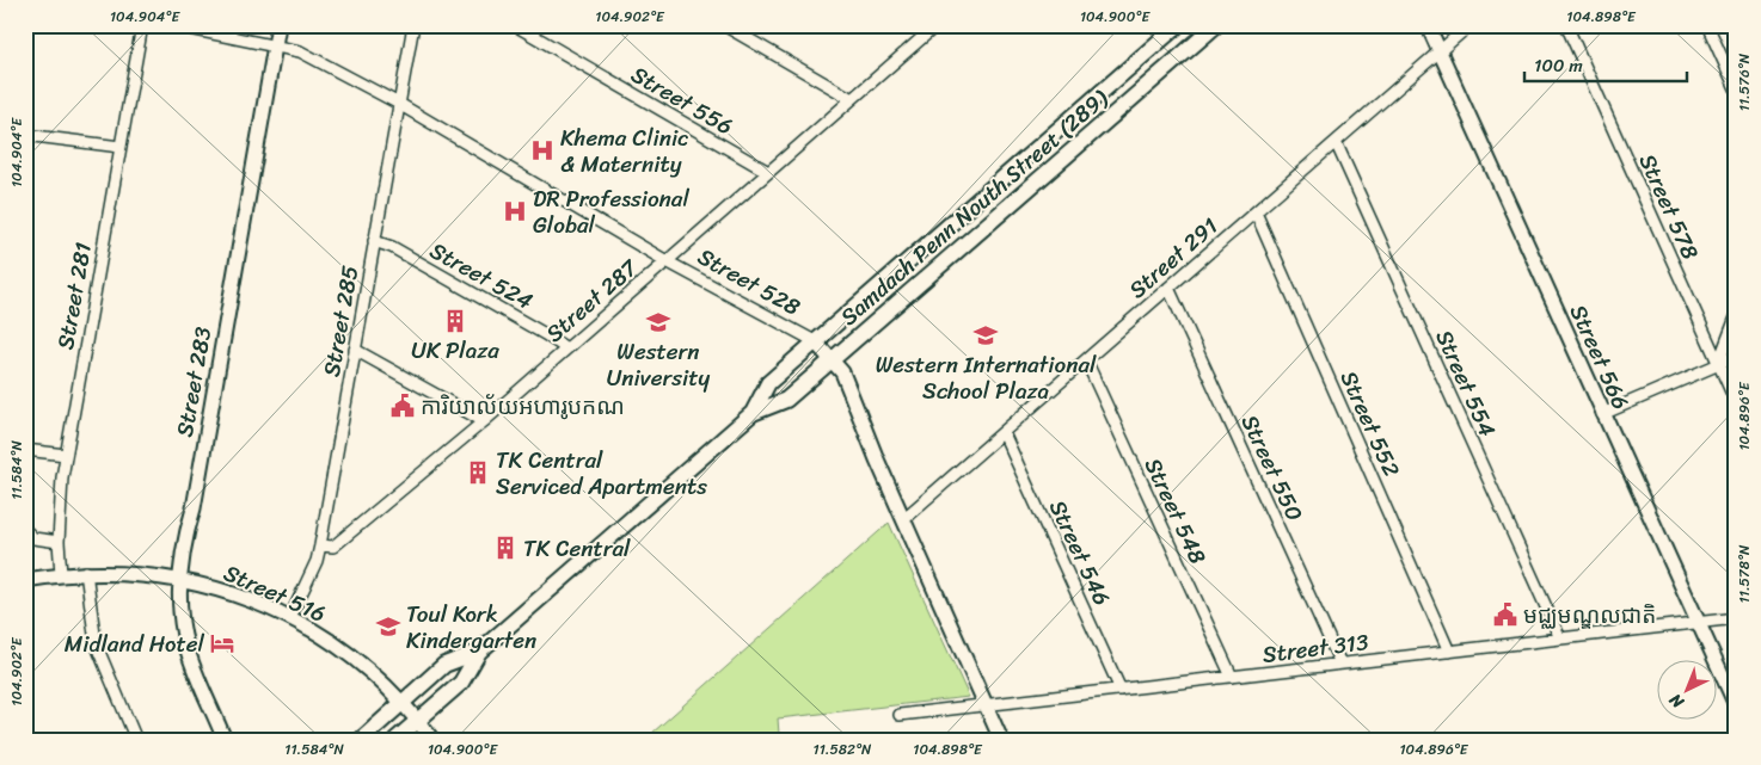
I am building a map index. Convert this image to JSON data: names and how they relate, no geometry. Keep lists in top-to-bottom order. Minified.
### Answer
{"streets":{"main road":["Samdach Penn Nouth Street (289)"],"street":["Street 556","Street 578","Street 291","Street 524","Street 528","Street 281","Street 287","Street 285","Street 566","Street 283","Street 554","Street 552","Street 550","Street 548","Street 546","Street 516","Street 313"]},"crossings":[["Street 556","Street 287"],["Samdach Penn Nouth Street (289)","Street 528"],["Samdach Penn Nouth Street (289)","Street 516"],["Street 291","Street 528"],["Street 291","Street 566"],["Street 291","Street 554"],["Street 291","Street 552"],["Street 291","Street 550"],["Street 291","Street 548"],["Street 291","Street 546"],["Street 524","Street 287"],["Street 524","Street 285"],["Street 528","Street 287"],["Street 528","Street 285"],["Street 528","Street 283"],["Street 528","Street 313"],["Street 281","Street 516"],["Street 287","Street 285"],["Street 285","Street 516"],["Street 566","Street 313"],["Street 283","Street 516"],["Street 554","Street 313"],["Street 552","Street 313"],["Street 550","Street 313"],["Street 548","Street 313"],["Street 546","Street 313"]],"places":{"hospital":["Khema Clinic & Maternity","DR Professional Global"],"building":["UK Plaza","TK Central Serviced Apartments","TK Central"],"school or university":["Western University","Western International School Plaza","Toul Kork Kindergarten"],"public building":["ការិយាល័យអហារូបកណ","មជ្ឈមណ្ឌលជាតិ"],"hotel":["Midland Hotel"]},"scale_bar":"100 m","north":"bottom left","coordinates":["104.904°E","104.902°E","104.900°E","104.898°E","11.576°N","104.896°E","11.584°N","11.578°N","11.582°N"]}
